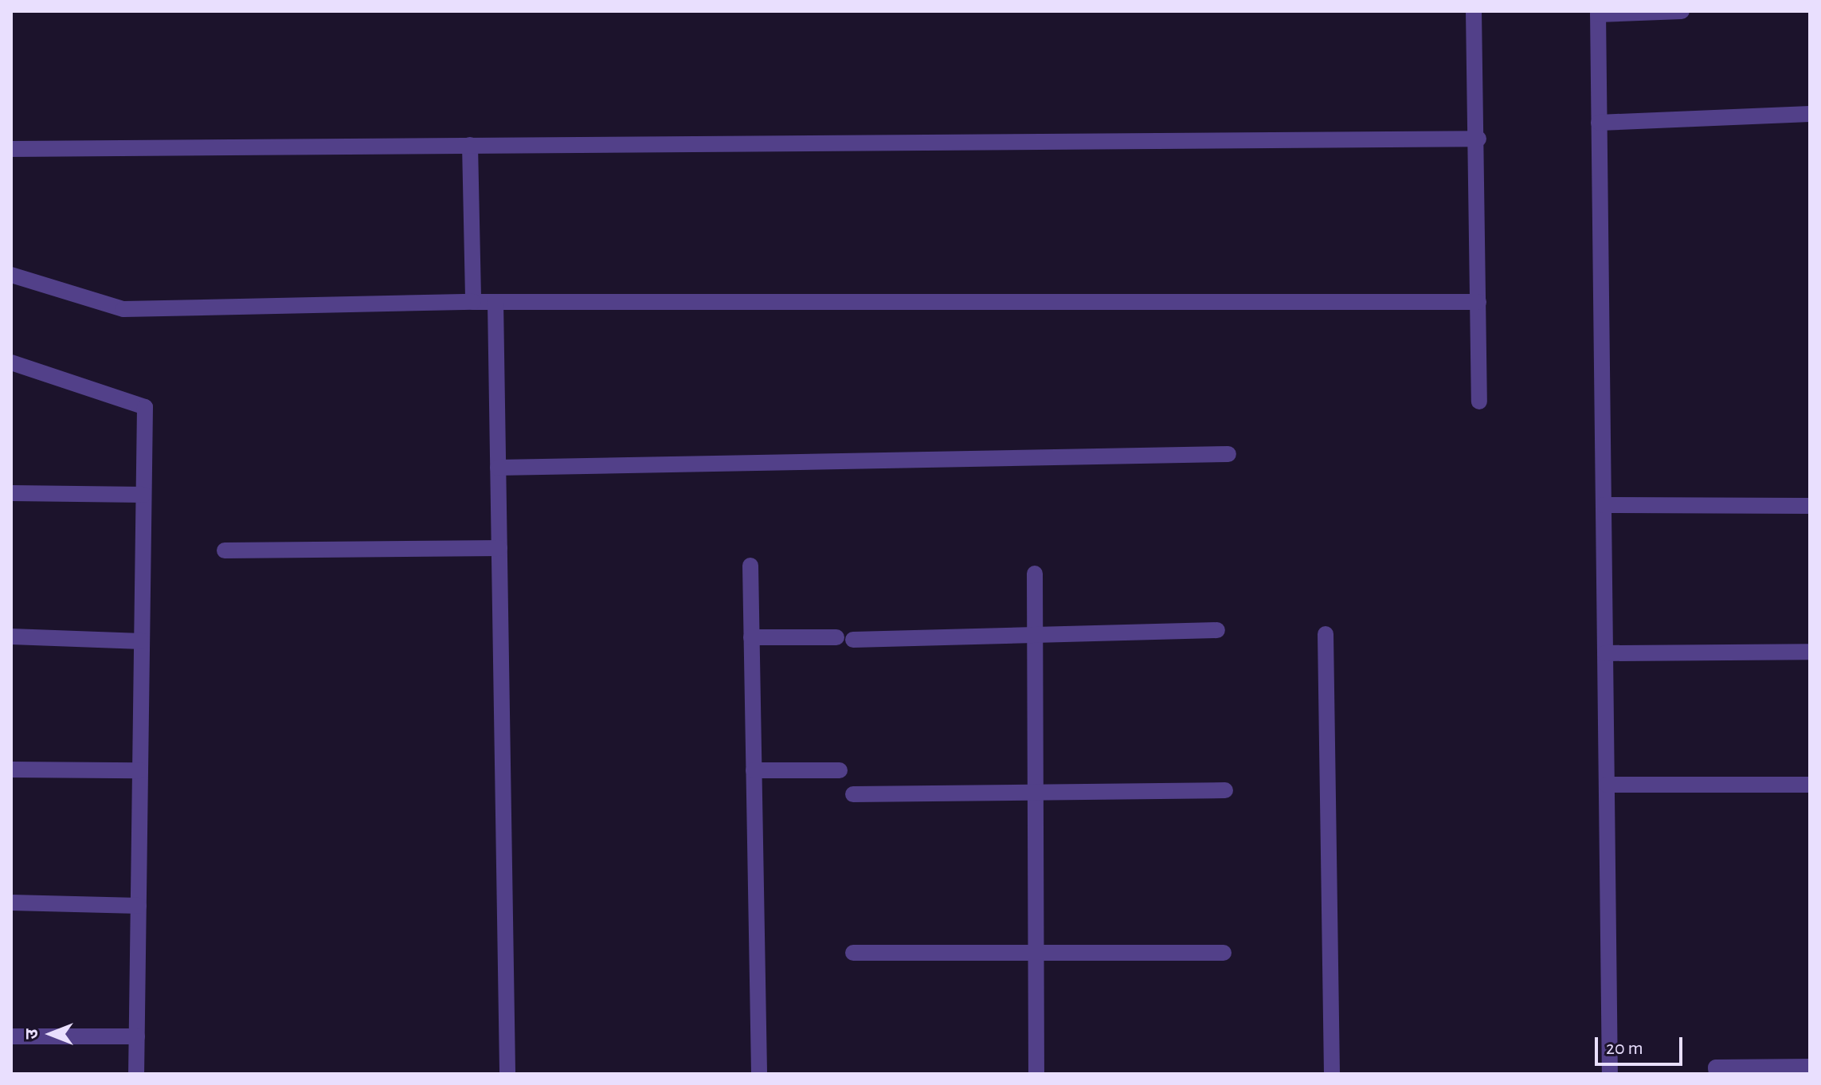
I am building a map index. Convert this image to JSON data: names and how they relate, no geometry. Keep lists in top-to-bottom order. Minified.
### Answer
{"scale_bar":"20 m","north":"left"}
